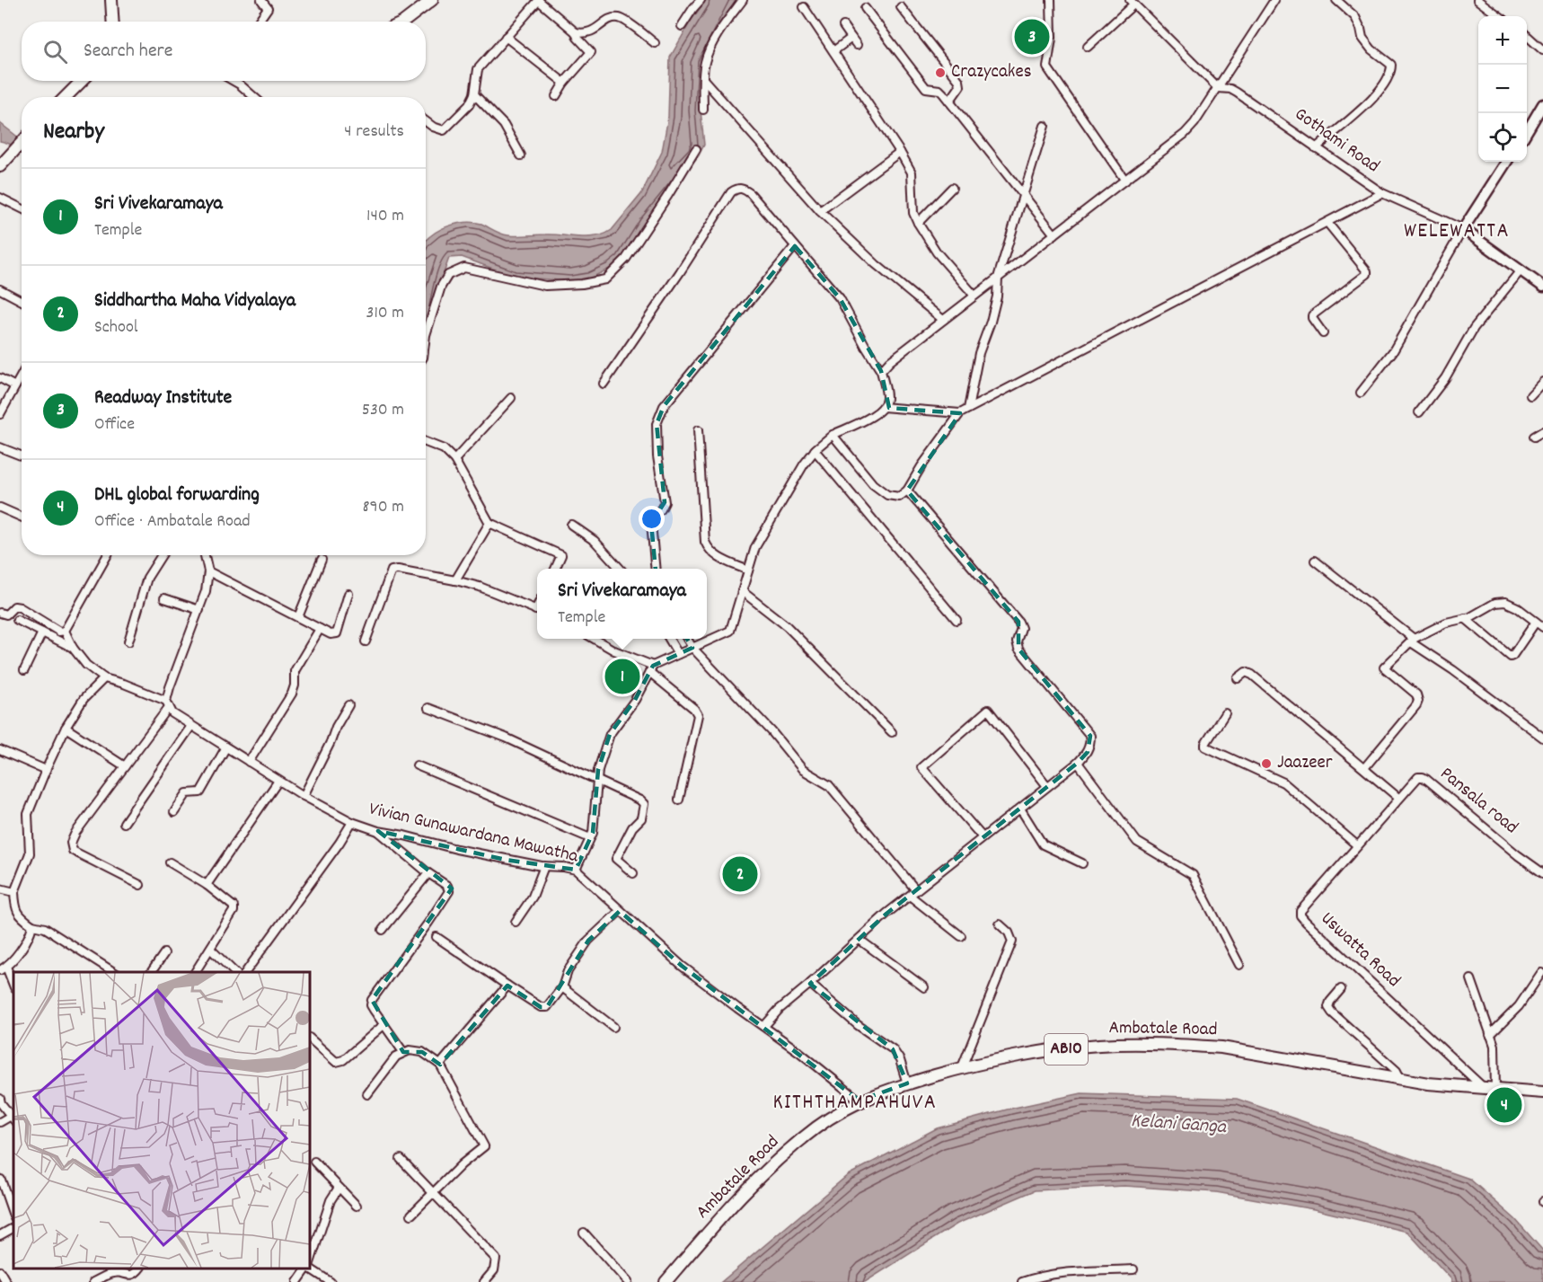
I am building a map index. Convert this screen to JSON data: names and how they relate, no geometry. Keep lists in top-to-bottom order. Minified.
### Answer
{"streets":{"main road":["Ambatale Road","AB10"],"street":["Gothami Road","Pansala road","Vivian Gunawardana Mawatha","Uswatta Road"]},"crossings":[["Pansala road","Uswatta Road"],["Vivian Gunawardana Mawatha","Ambatale Road"],["Uswatta Road","Ambatale Road"]],"districts":["WELEWATTA","KITHTHAMPAHUVA"],"water":["Kelani Ganga"],"places":["Crazycakes","Jaazeer"],"page":{"map_buttons":["+","−"],"pins":["3","1","2","4"],"search":"Search here","heading":["Nearby","4 results"],"list":[{"mark":"1","name":"Sri Vivekaramaya","note":"Temple","value":"140 m"},{"mark":"2","name":"Siddhartha Maha Vidyalaya","note":"School","value":"310 m"},{"mark":"3","name":"Readway Institute","note":"Office","value":"530 m"},{"mark":"4","name":"DHL global forwarding","note":"Office · Ambatale Road","value":"890 m"}],"popup":["Sri Vivekaramaya","Temple"]}}
